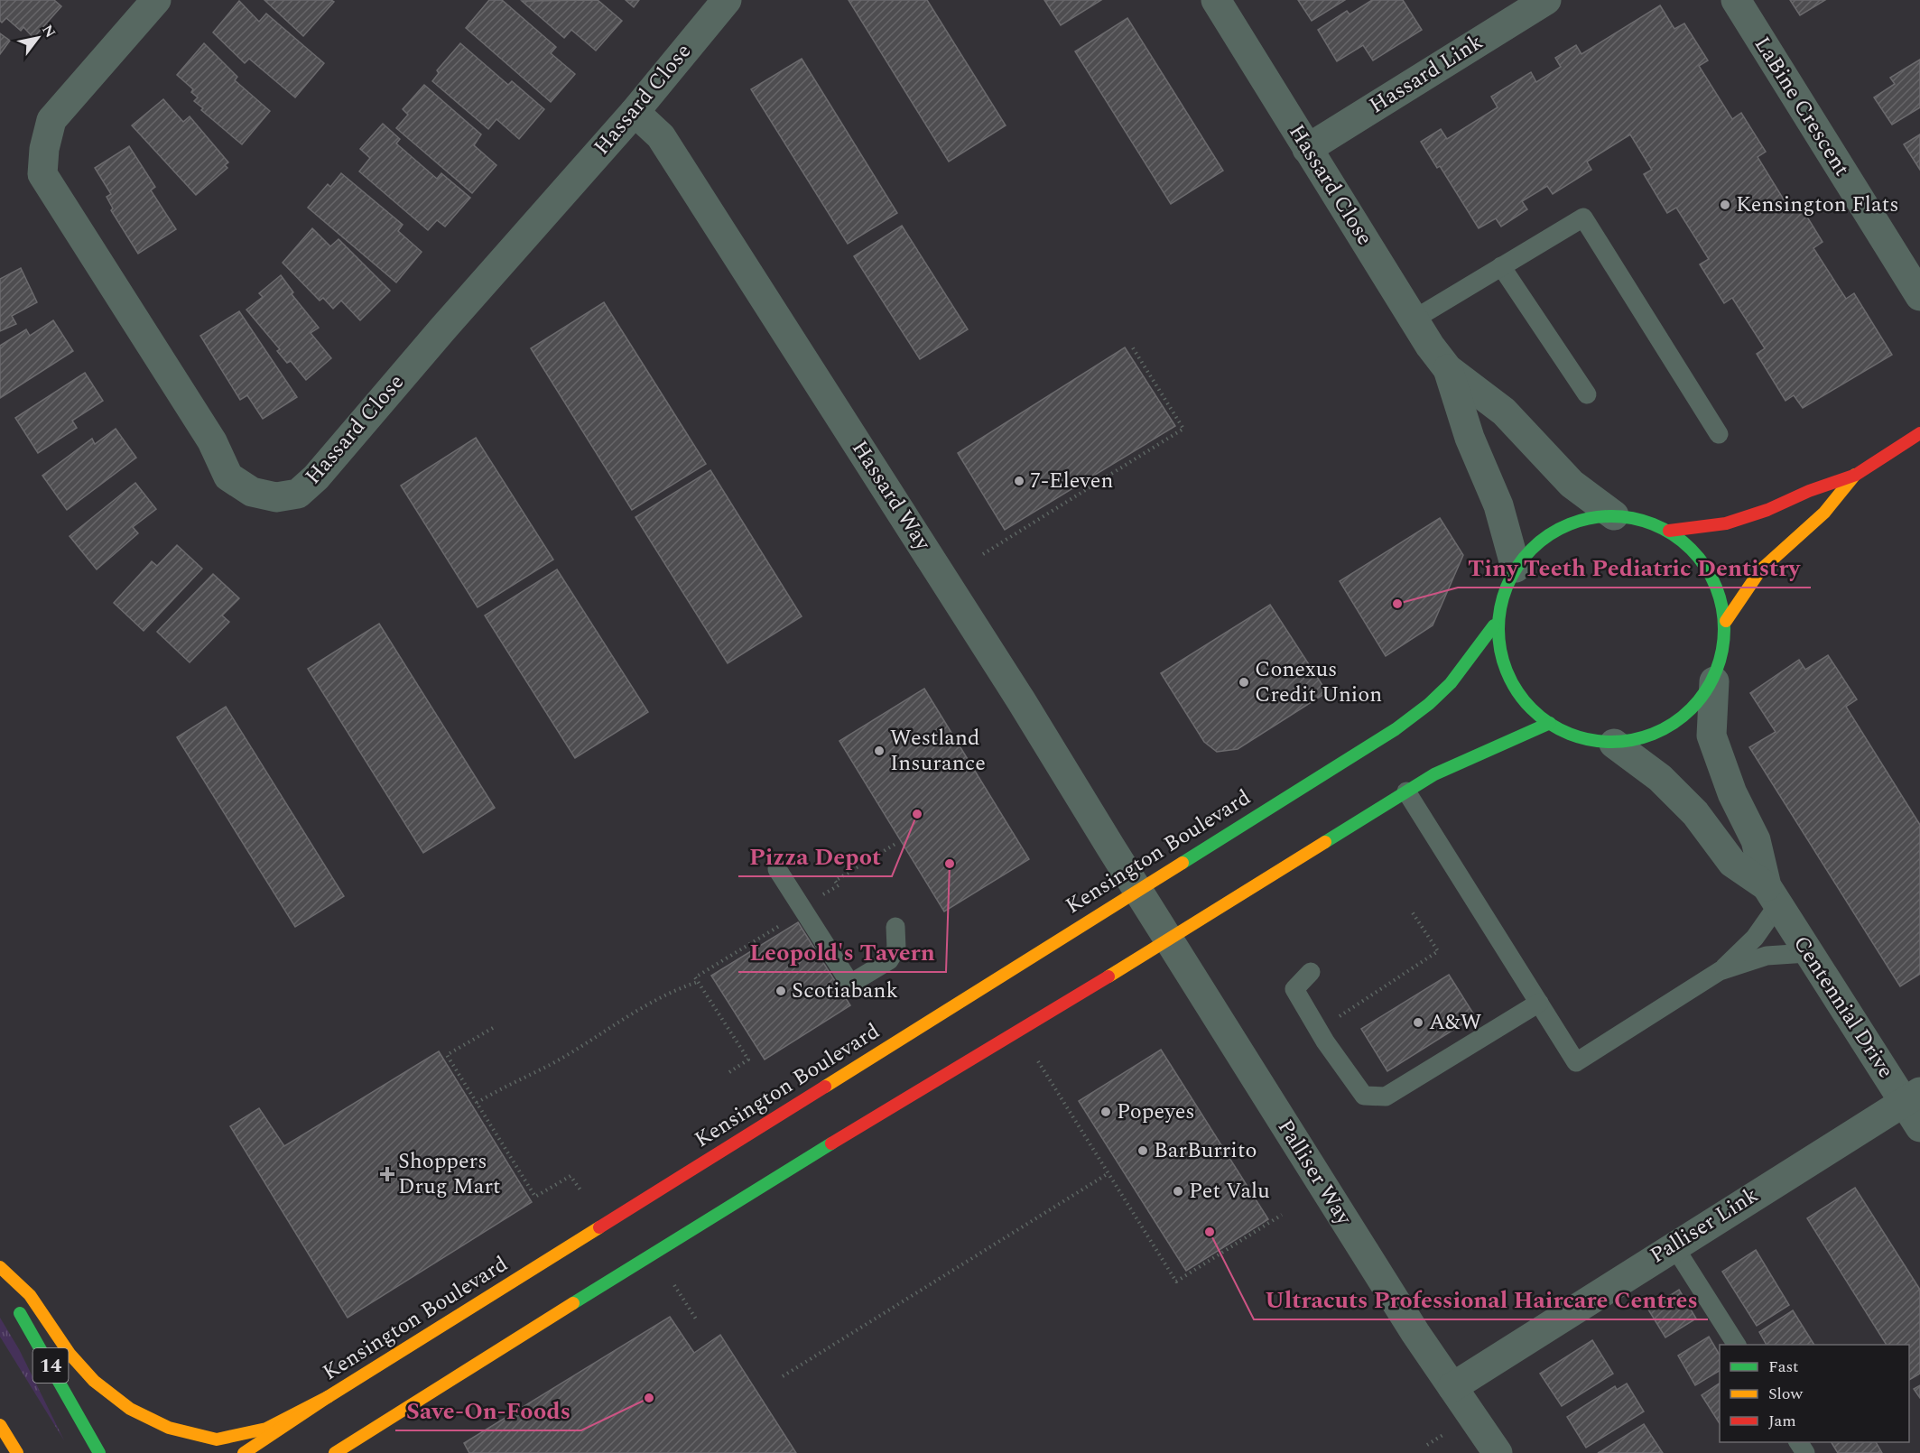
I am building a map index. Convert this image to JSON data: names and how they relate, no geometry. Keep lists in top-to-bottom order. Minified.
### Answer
{"streets":{"main road":["Kensington Boulevard","14"],"street":["Hassard Link","Hassard Close","LaBine Crescent","Hassard Way","Centennial Drive","Palliser Way","Palliser Link"]},"crossings":[["Hassard Link","Hassard Close"],["Hassard Close","Hassard Way"],["Hassard Way","Kensington Boulevard"],["Hassard Way","Palliser Way"],["Kensington Boulevard","Palliser Way"],["Centennial Drive","Palliser Link"],["Palliser Way","Palliser Link"]],"places":{"other":["Kensington Flats","7-Eleven","Tiny Teeth Pediatric Dentistry","Conexus Credit Union","Westland Insurance","Pizza Depot","Leopold's Tavern","Scotiabank","A&W","Popeyes","BarBurrito","Pet Valu","Ultracuts Professional Haircare Centres","Save-On-Foods"],"health":["Shoppers Drug Mart"]},"legend":["Fast","Slow","Jam"],"north":"top right"}
